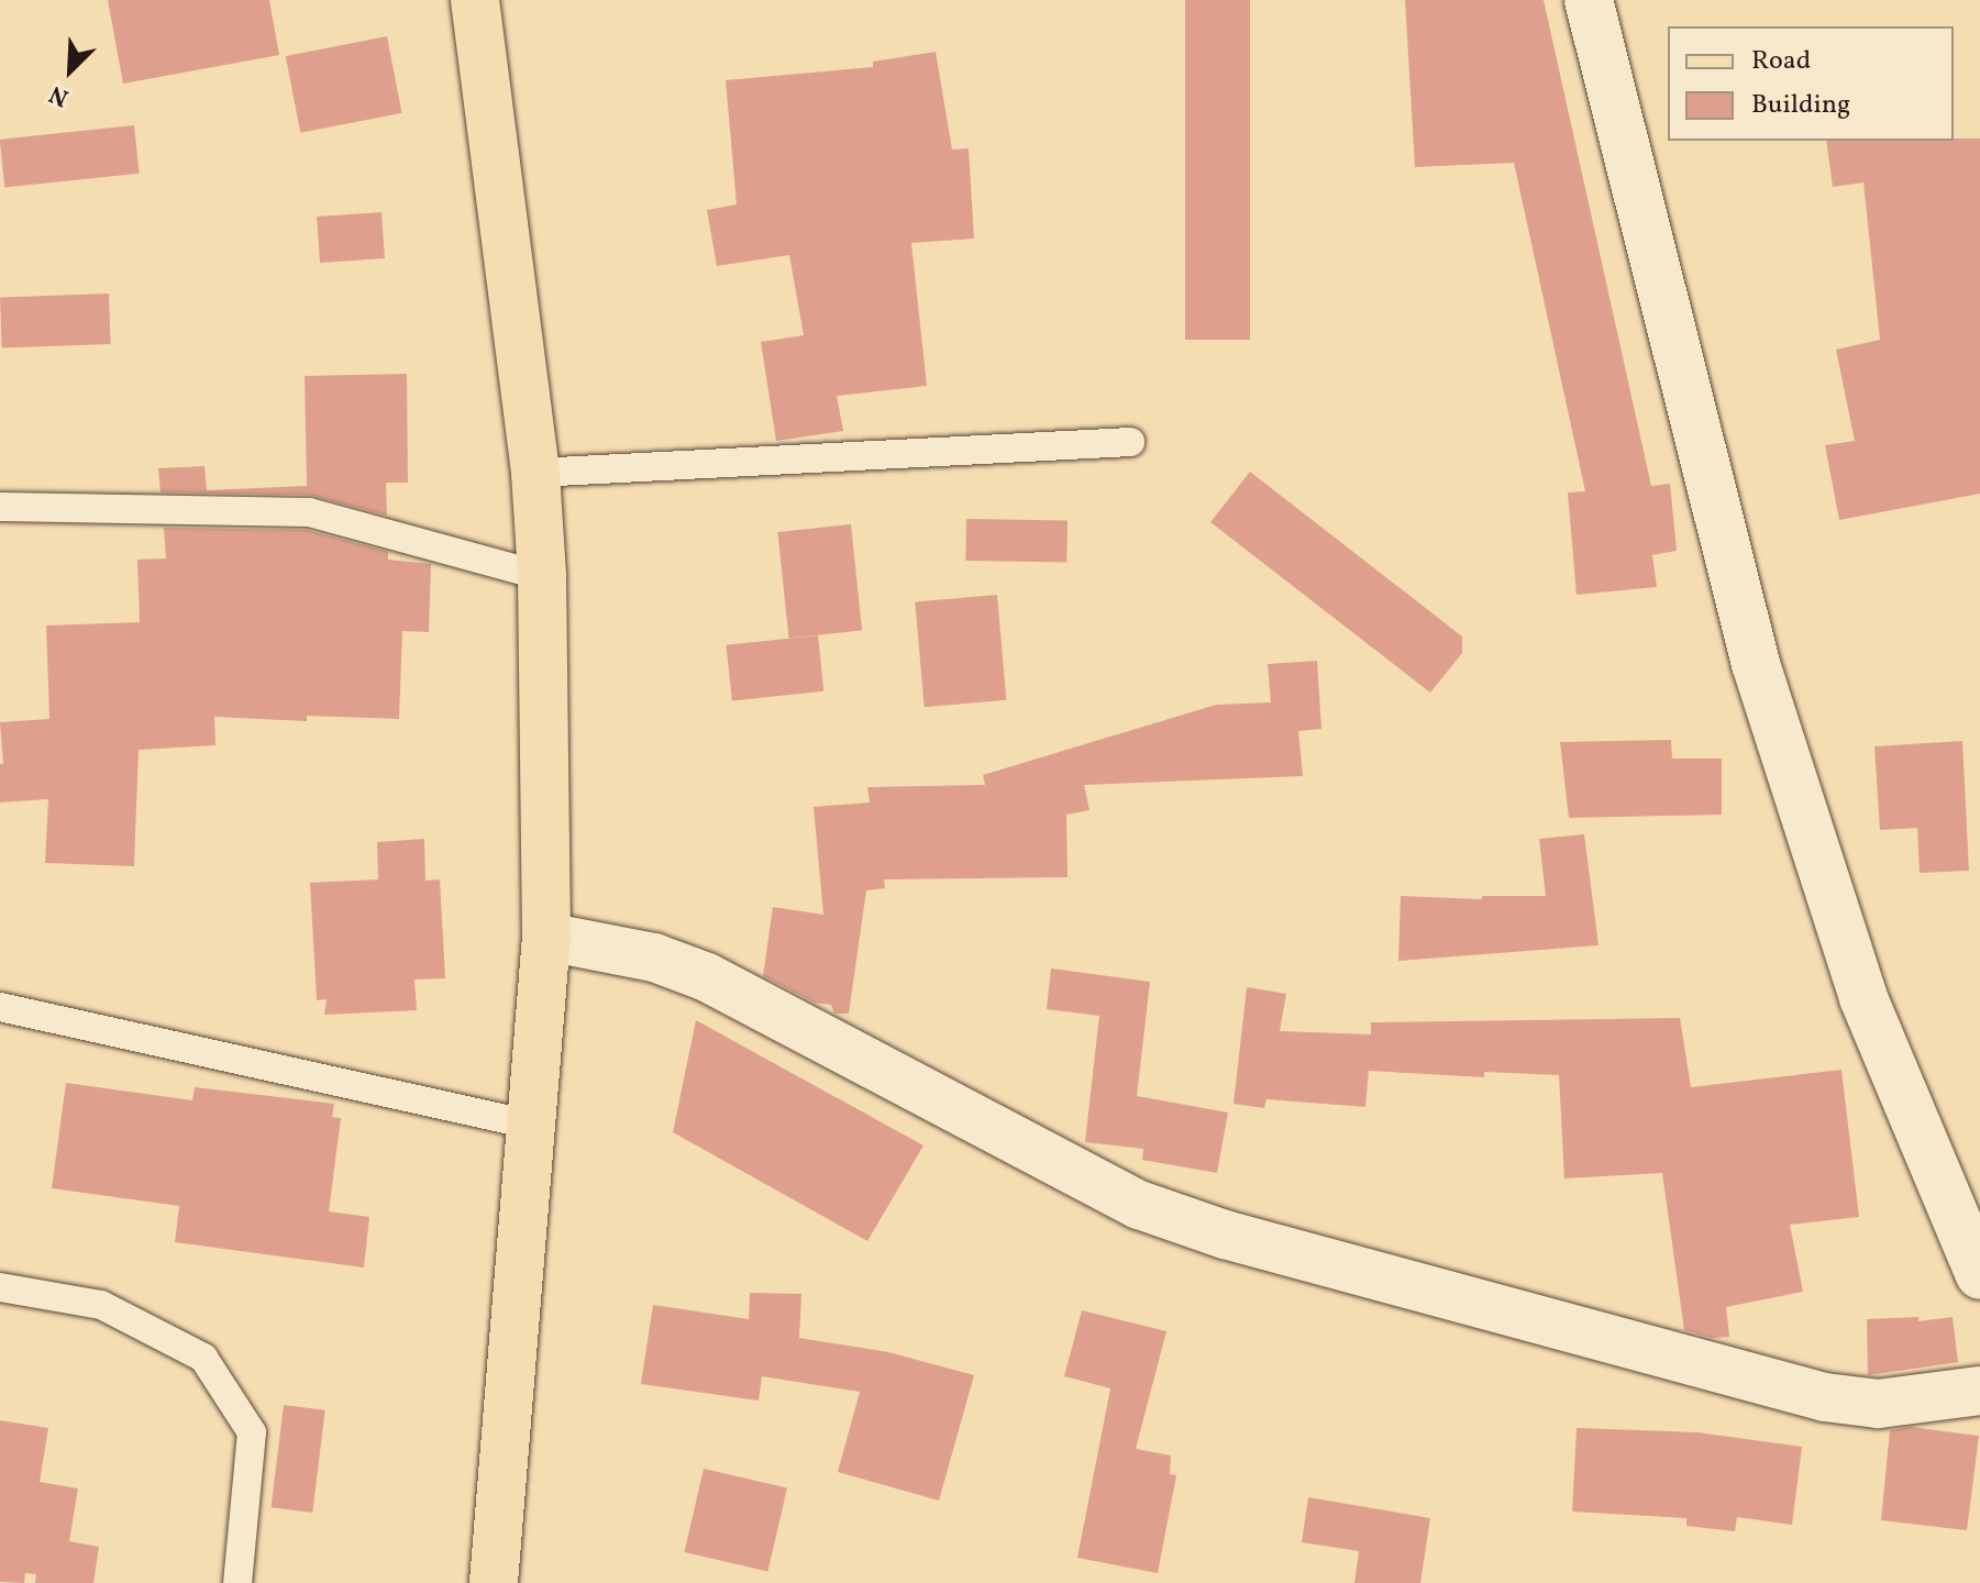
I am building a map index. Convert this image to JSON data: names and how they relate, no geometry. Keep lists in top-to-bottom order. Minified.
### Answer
{"legend":["Road","Building"],"north":"bottom left"}
